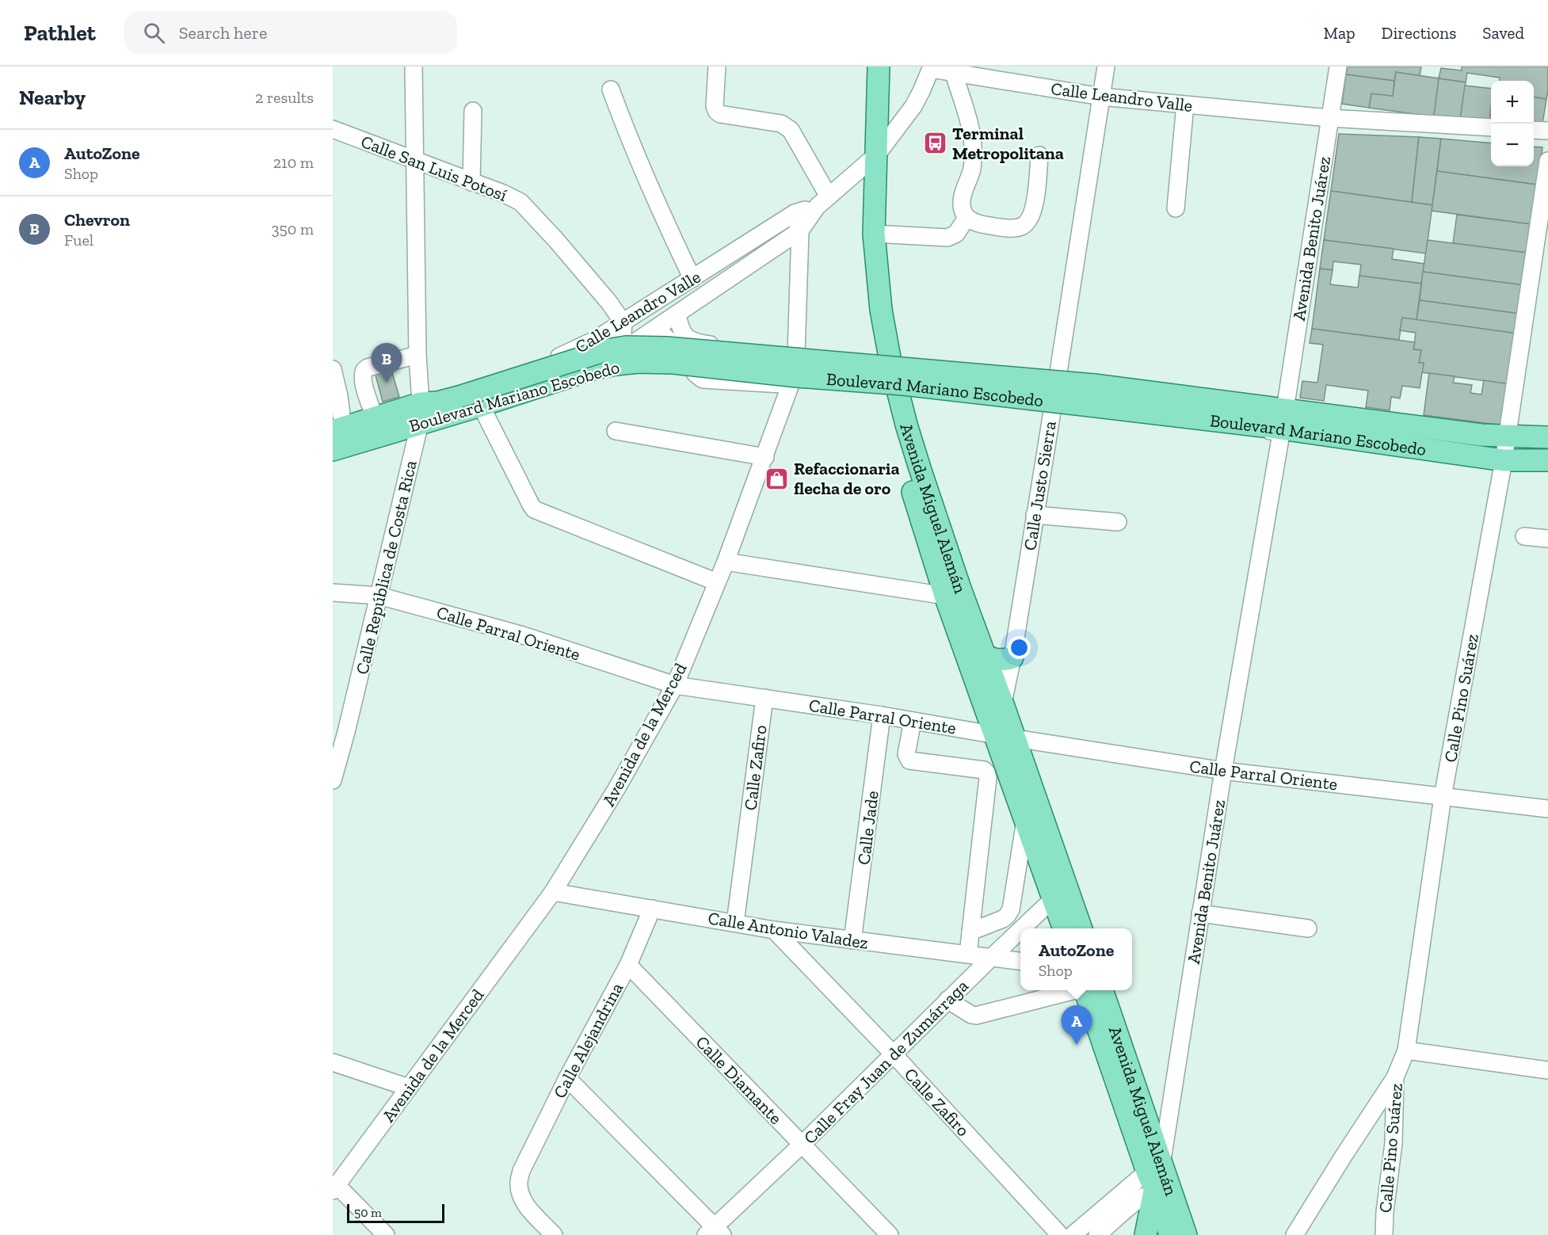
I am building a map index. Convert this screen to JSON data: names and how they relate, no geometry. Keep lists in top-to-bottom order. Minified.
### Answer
{"streets":{"main road":["Boulevard Mariano Escobedo","Avenida Miguel Alemán"],"street":["Calle Leandro Valle","Calle San Luis Potosí","Avenida Benito Juárez","Calle Justo Sierra","Calle República de Costa Rica","Calle Parral Oriente","Calle Pino Suárez","Avenida de la Merced","Calle Zafiro","Calle Jade","Calle Antonio Valadez","Calle Alejandrina","Calle Fray Juan de Zumárraga","Calle Diamante"]},"crossings":[["Calle Leandro Valle","Calle San Luis Potosí"],["Calle Leandro Valle","Avenida Benito Juárez"],["Calle Leandro Valle","Boulevard Mariano Escobedo"],["Calle Leandro Valle","Calle Justo Sierra"],["Calle Leandro Valle","Avenida Miguel Alemán"],["Calle Leandro Valle","Calle República de Costa Rica"],["Calle Leandro Valle","Avenida de la Merced"],["Calle San Luis Potosí","Calle República de Costa Rica"],["Avenida Benito Juárez","Boulevard Mariano Escobedo"],["Avenida Benito Juárez","Avenida Miguel Alemán"],["Avenida Benito Juárez","Calle Parral Oriente"],["Boulevard Mariano Escobedo","Calle República de Costa Rica"],["Boulevard Mariano Escobedo","Calle Pino Suárez"],["Calle Justo Sierra","Avenida Miguel Alemán"],["Calle Justo Sierra","Calle Parral Oriente"],["Avenida Miguel Alemán","Calle Parral Oriente"],["Avenida Miguel Alemán","Calle Fray Juan de Zumárraga"],["Calle República de Costa Rica","Calle Parral Oriente"],["Calle Parral Oriente","Calle Pino Suárez"],["Calle Parral Oriente","Avenida de la Merced"],["Calle Parral Oriente","Calle Zafiro"],["Calle Parral Oriente","Calle Jade"],["Avenida de la Merced","Calle Antonio Valadez"],["Calle Zafiro","Calle Antonio Valadez"],["Calle Zafiro","Calle Fray Juan de Zumárraga"],["Calle Jade","Calle Antonio Valadez"],["Calle Antonio Valadez","Calle Alejandrina"],["Calle Antonio Valadez","Calle Fray Juan de Zumárraga"],["Calle Alejandrina","Calle Diamante"],["Calle Fray Juan de Zumárraga","Calle Diamante"]],"places":{"bus stop":["Terminal Metropolitana"],"shop":["Refaccionaria flecha de oro"]},"scale_bar":"50 m","page":{"header":"Pathlet","search":"Search here","nav":["Map","Directions","Saved"],"heading":["Nearby","2 results"],"map_buttons":["+","−"],"list":[{"mark":"A","name":"AutoZone","note":"Shop","value":"210 m"},{"mark":"B","name":"Chevron","note":"Fuel","value":"350 m"}],"pins":["B","A"],"popup":["AutoZone","Shop"],"scale":"50 m"}}
